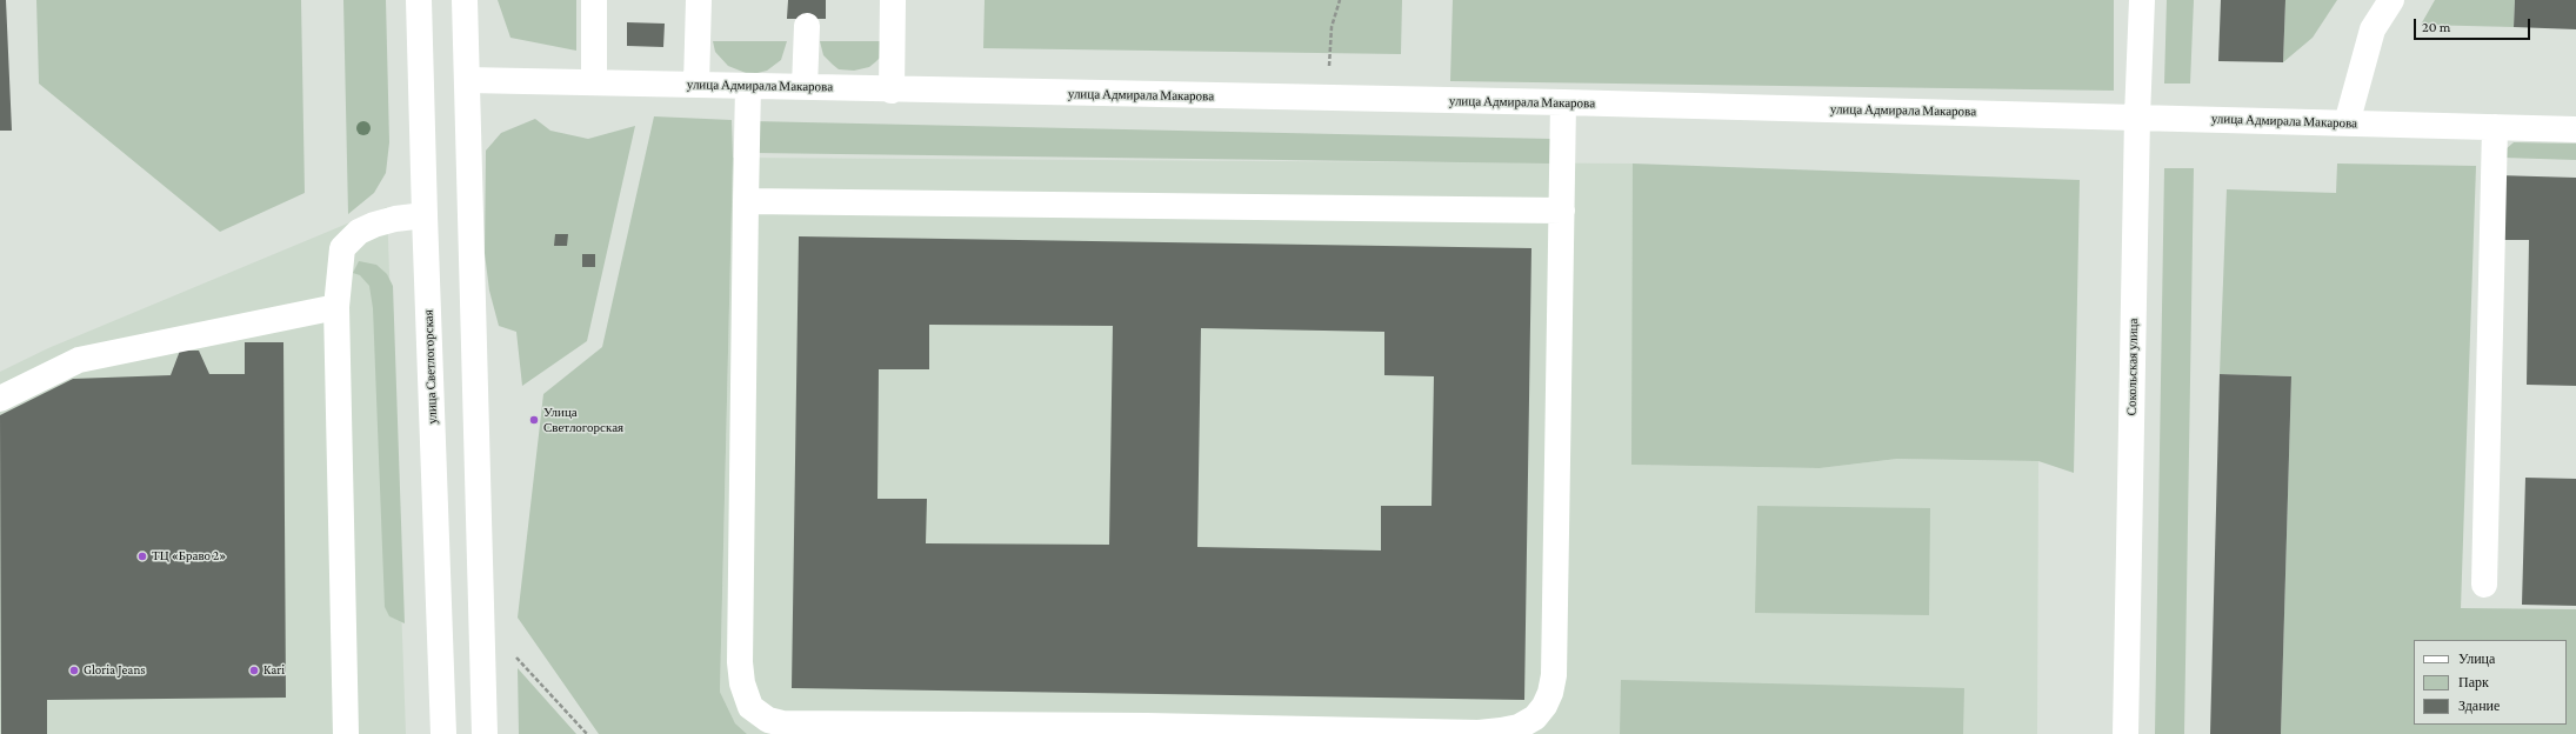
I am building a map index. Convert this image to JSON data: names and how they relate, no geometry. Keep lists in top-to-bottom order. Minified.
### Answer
{"streets":{"street":["улица Адмирала Макарова","улица Светлогорская","Сокольская улица"]},"crossings":[["улица Адмирала Макарова","Сокольская улица"]],"places":["Улица Светлогорская","ТЦ «Браво 2»","Gloria Jeans","Kari"],"legend":["Улица","Парк","Здание"],"scale_bar":"20 m"}
